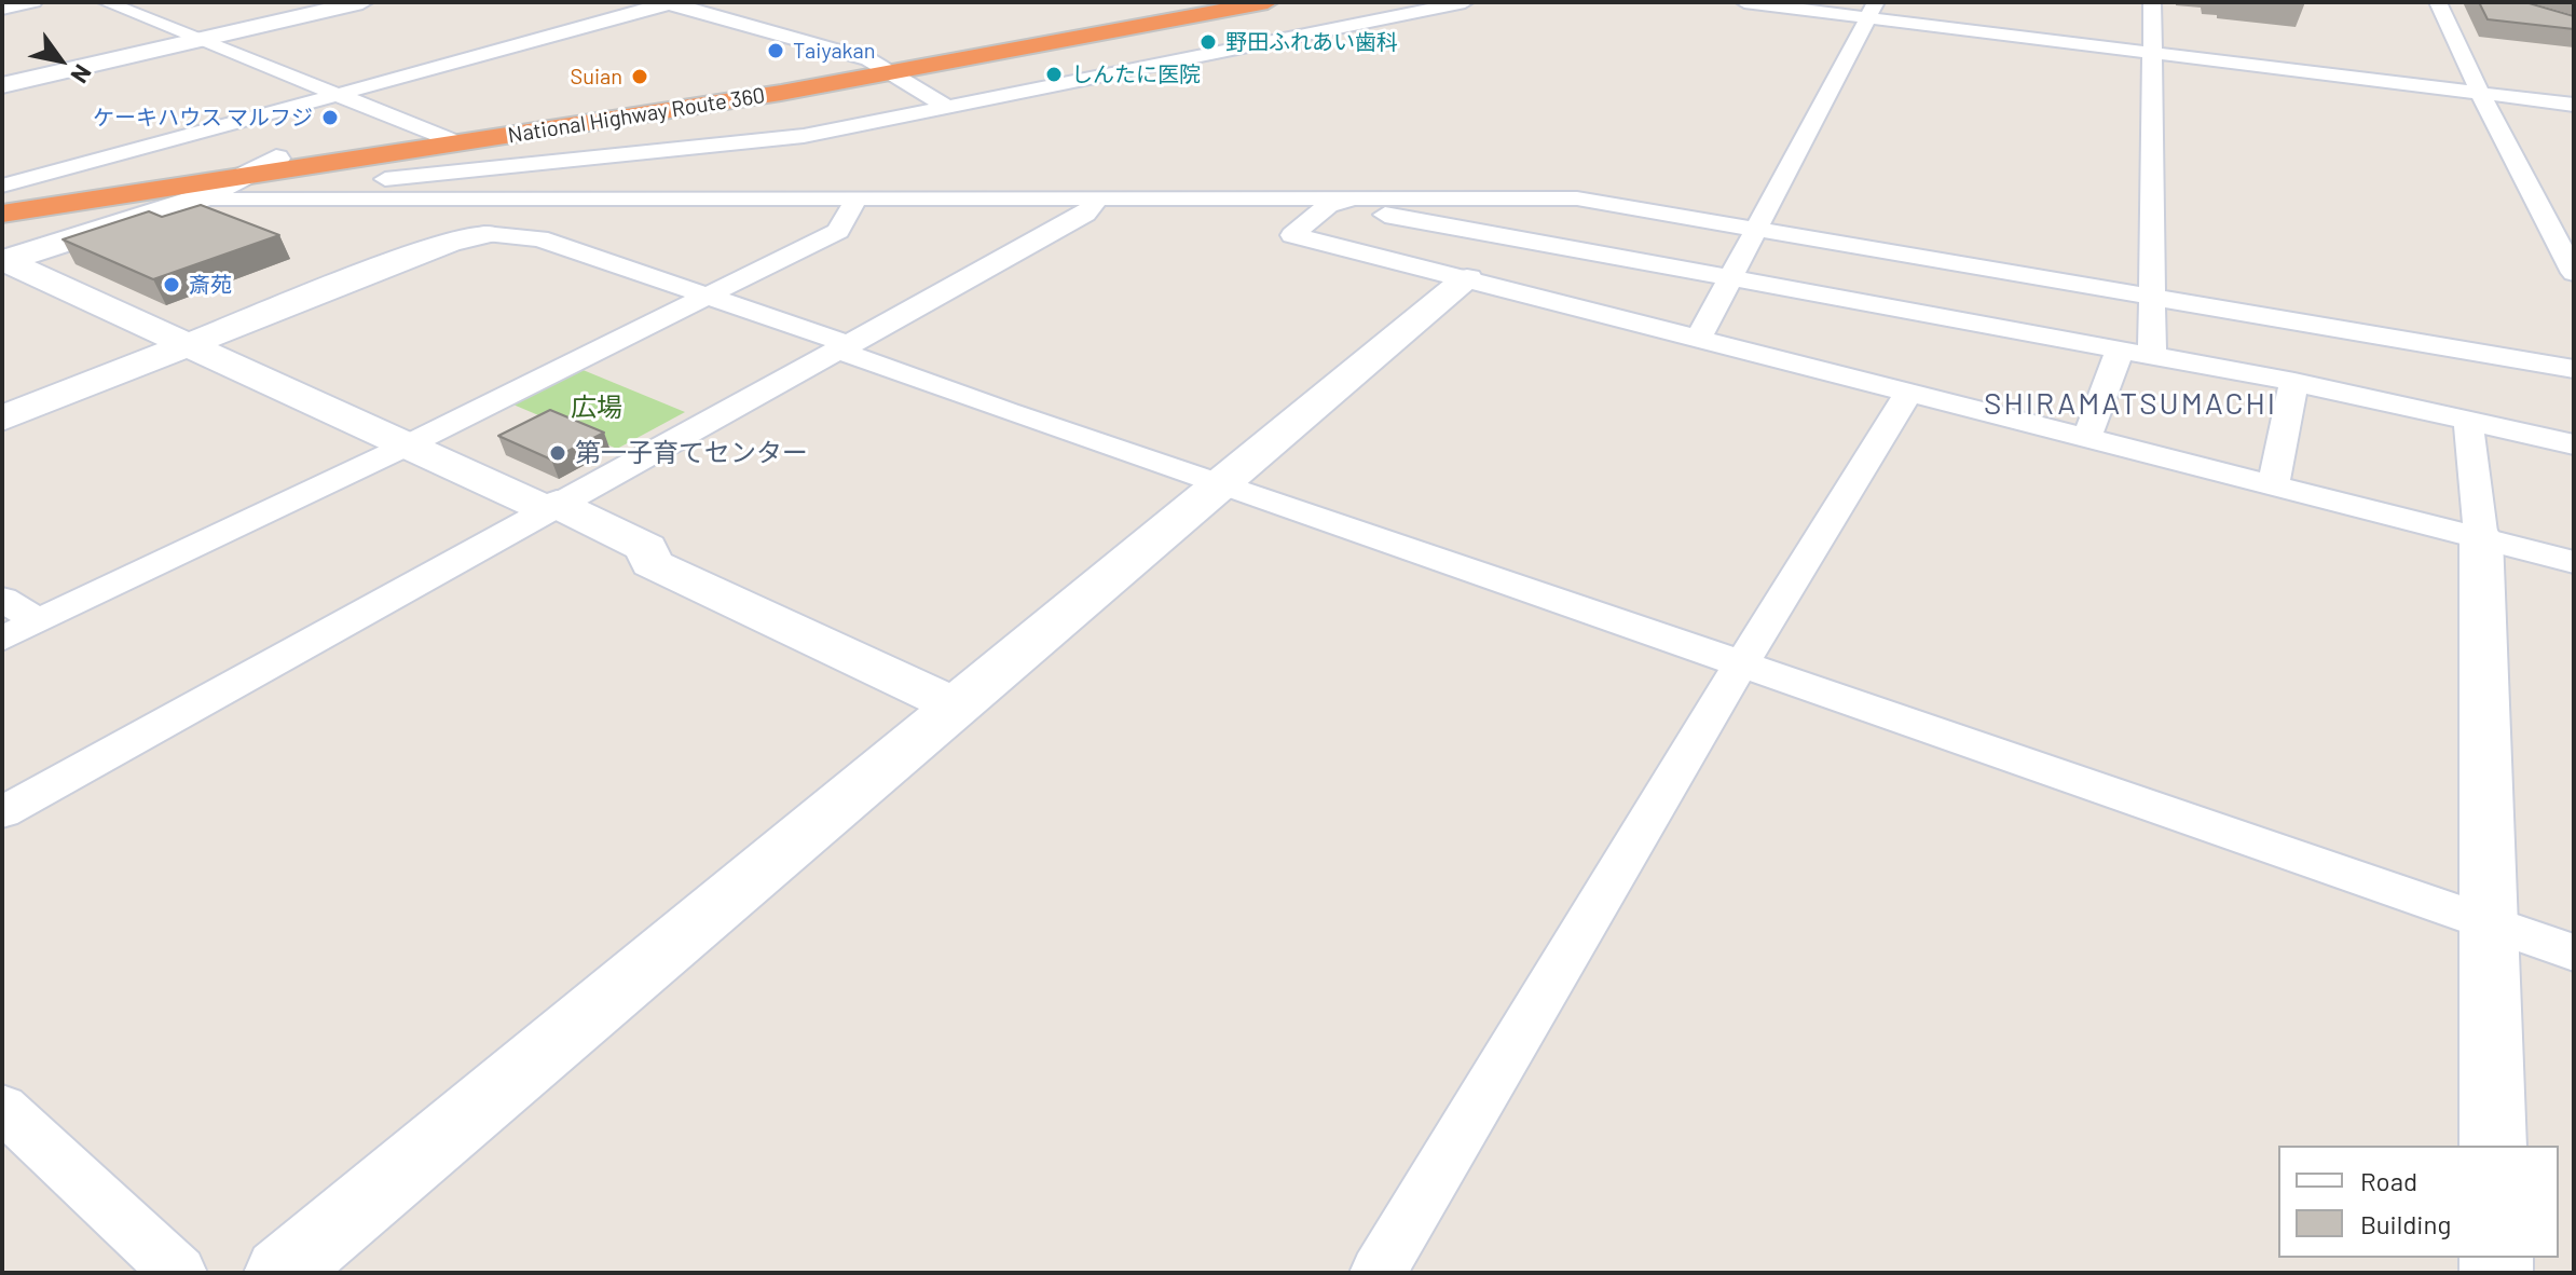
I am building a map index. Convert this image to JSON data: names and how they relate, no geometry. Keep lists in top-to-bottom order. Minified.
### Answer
{"streets":{"highway":["National Highway Route 360"]},"districts":["SHIRAMATSUMACHI"],"parks":["広場"],"places":["野田ふれあい歯科","Taiyakan","しんたに医院","Suian","ケーキハウス マルフジ","斎苑","第一子育てセンター"],"legend":["Road","Building"],"north":"bottom right"}
